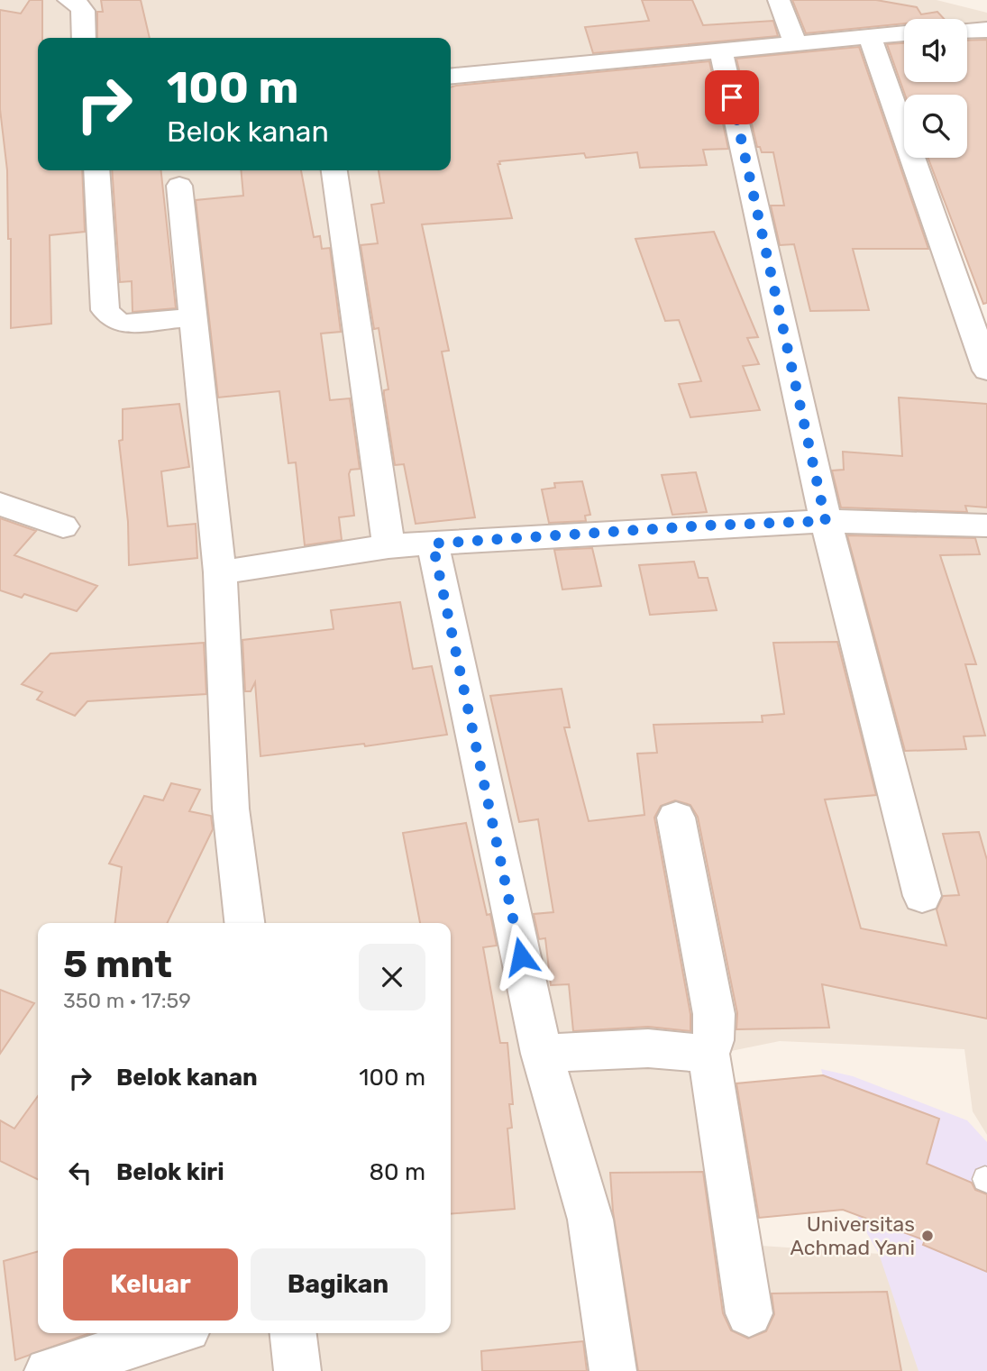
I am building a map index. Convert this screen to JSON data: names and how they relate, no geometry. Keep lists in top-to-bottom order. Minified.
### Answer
{"places":["Universitas Achmad Yani"],"page":{"turn":["100 m","Belok kanan"],"heading":["5 mnt","350 m · 17:59"],"list":[{"name":"Belok kanan","value":"100 m"},{"name":"Belok kiri","value":"80 m"}],"buttons":["Keluar","Bagikan"]}}
